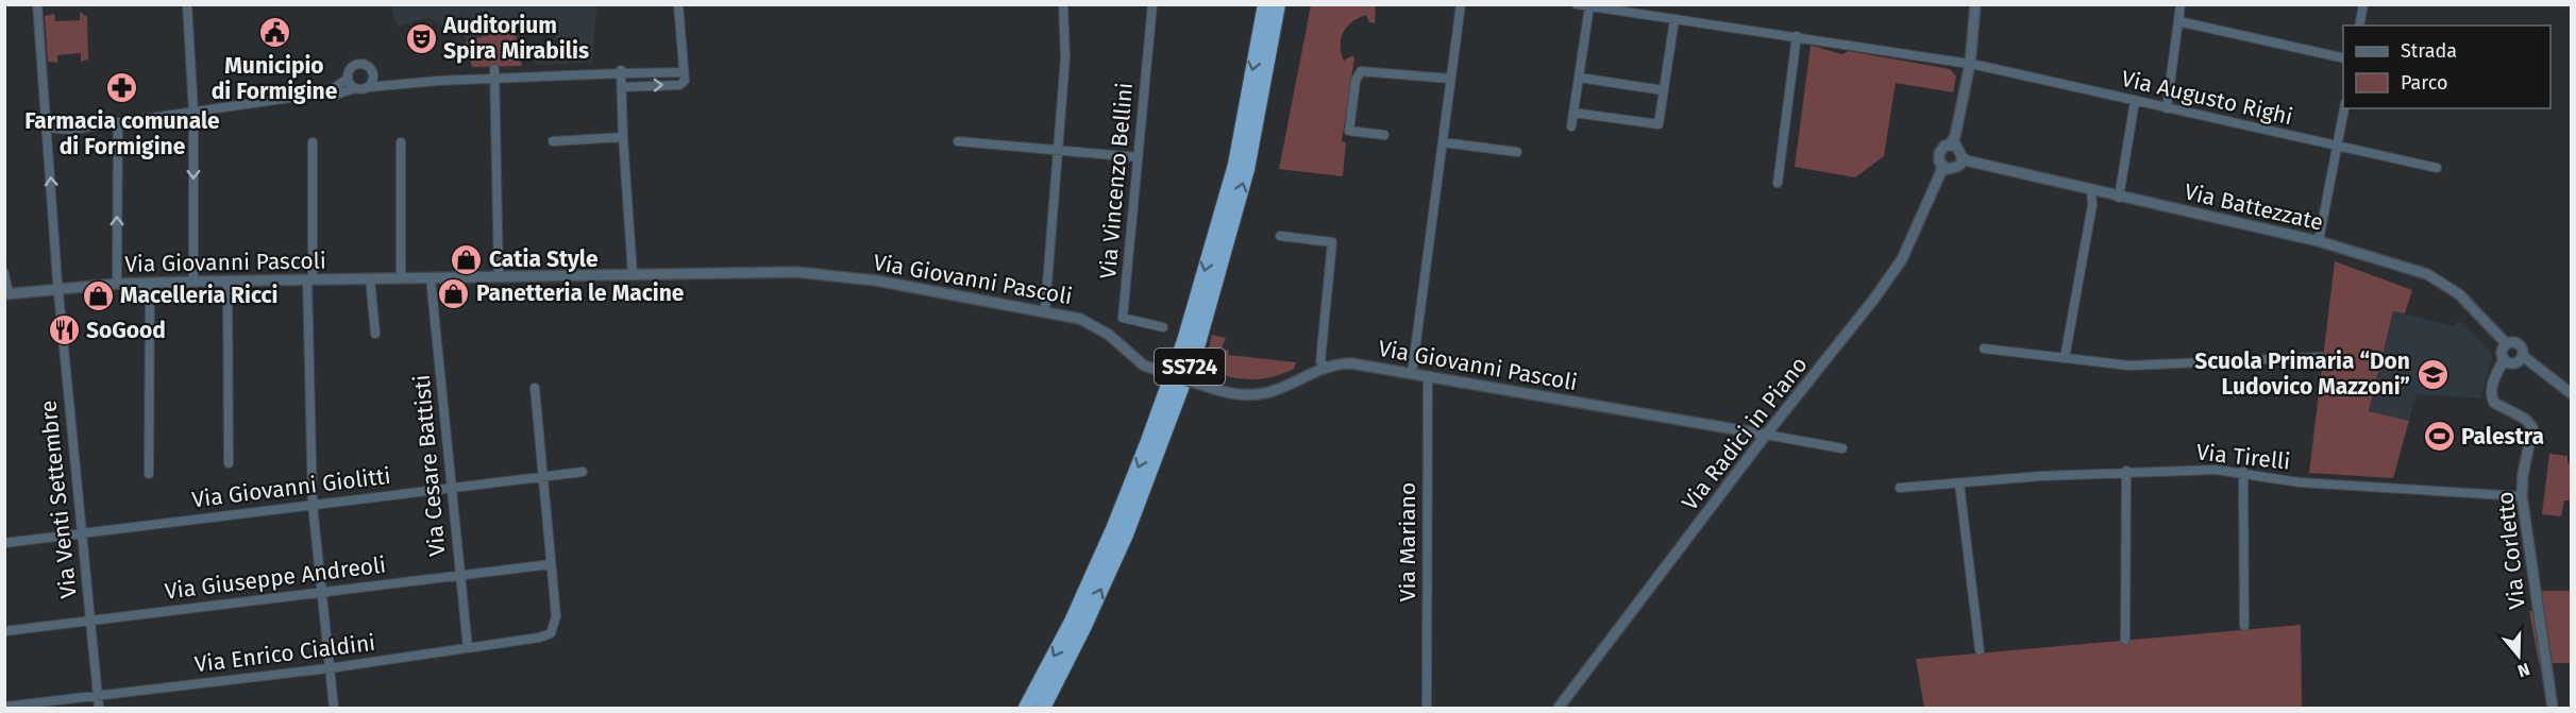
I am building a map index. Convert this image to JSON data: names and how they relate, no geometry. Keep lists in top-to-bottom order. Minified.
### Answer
{"streets":{"highway":["SS724"],"street":["Via Augusto Righi","Via Vincenzo Bellini","Via Battezzate","Via Giovanni Pascoli","Via Radici in Piano","Via Tirelli","Via Cesare Battisti","Via Giovanni Giolitti","Via Venti Settembre","Via Mariano","Via Corletto","Via Giuseppe Andreoli","Via Enrico Cialdini"]},"crossings":[["Via Augusto Righi","Via Radici in Piano"],["Via Battezzate","Via Radici in Piano"],["Via Battezzate","Via Corletto"],["Via Giovanni Pascoli","Via Radici in Piano"],["Via Giovanni Pascoli","Via Cesare Battisti"],["Via Giovanni Pascoli","Via Venti Settembre"],["Via Giovanni Pascoli","Via Mariano"],["Via Tirelli","Via Corletto"],["Via Cesare Battisti","Via Giovanni Giolitti"],["Via Cesare Battisti","Via Giuseppe Andreoli"],["Via Cesare Battisti","Via Enrico Cialdini"],["Via Giovanni Giolitti","Via Venti Settembre"],["Via Venti Settembre","Via Giuseppe Andreoli"],["Via Venti Settembre","Via Enrico Cialdini"],["Via Giuseppe Andreoli","Via Enrico Cialdini"]],"places":{"public building":["Municipio di Formigine"],"theatre":["Auditorium Spira Mirabilis"],"pharmacy":["Farmacia comunale di Formigine"],"shop":["Catia Style","Panetteria le Macine","Macelleria Ricci"],"restaurant":["SoGood"],"school or university":["Scuola Primaria “Don Ludovico Mazzoni”"],"sports":["Palestra"]},"legend":["Strada","Parco"],"north":"bottom"}
